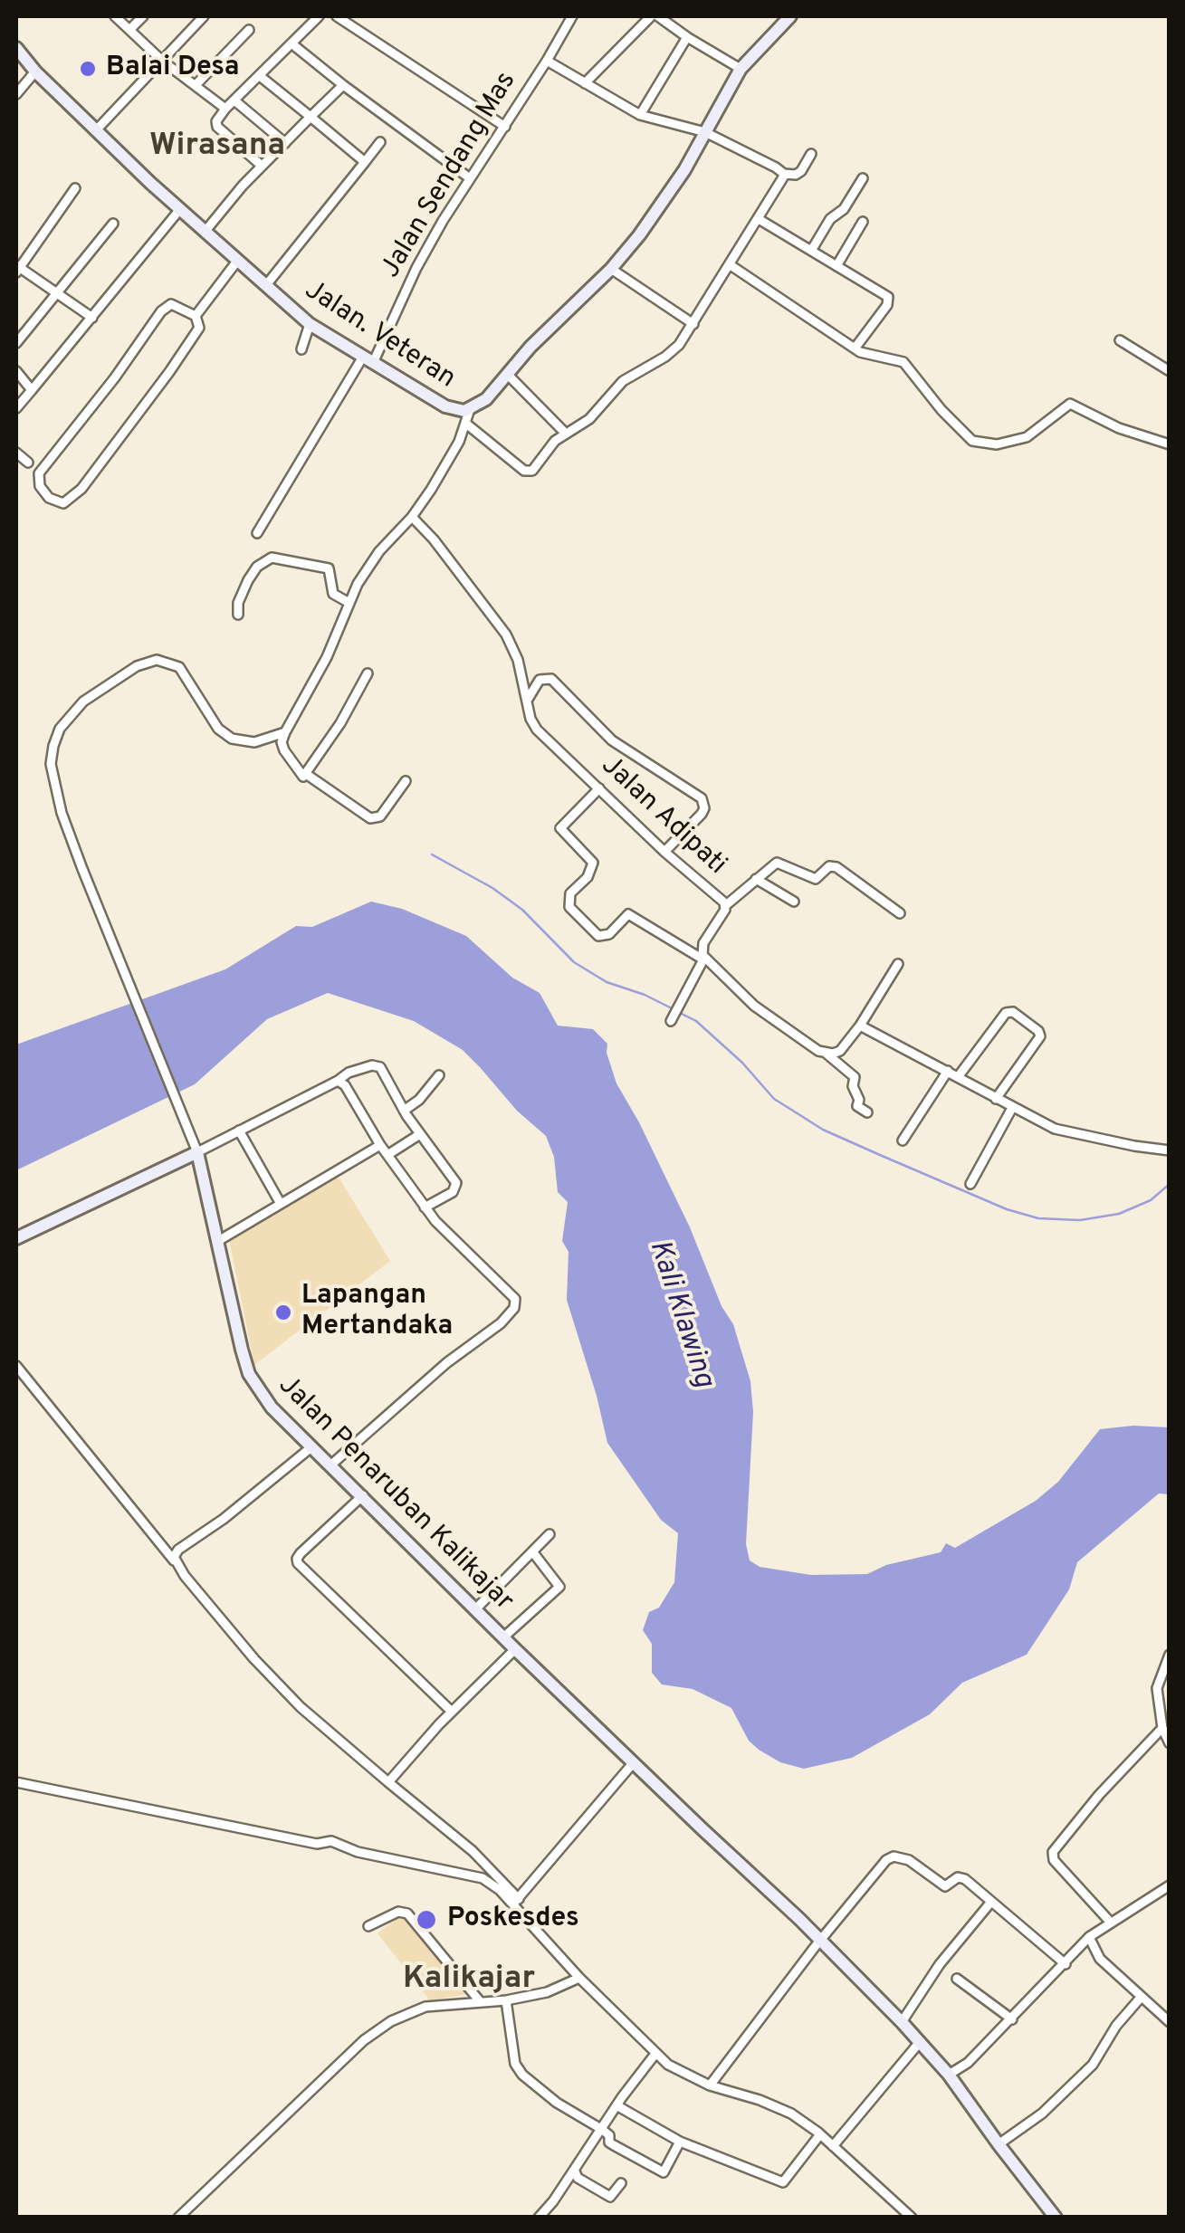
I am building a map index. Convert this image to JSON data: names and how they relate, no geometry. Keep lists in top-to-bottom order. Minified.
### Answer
{"streets":{"street":["Jalan Sendang Mas","Jalan. Veteran","Jalan Adipati","Jalan Penaruban Kalikajar"]},"crossings":[["Jalan Sendang Mas","Jalan. Veteran"]],"districts":["Wirasana","Kalikajar"],"water":["Kali Klawing"],"places":["Balai Desa","Lapangan Mertandaka","Poskesdes"]}
